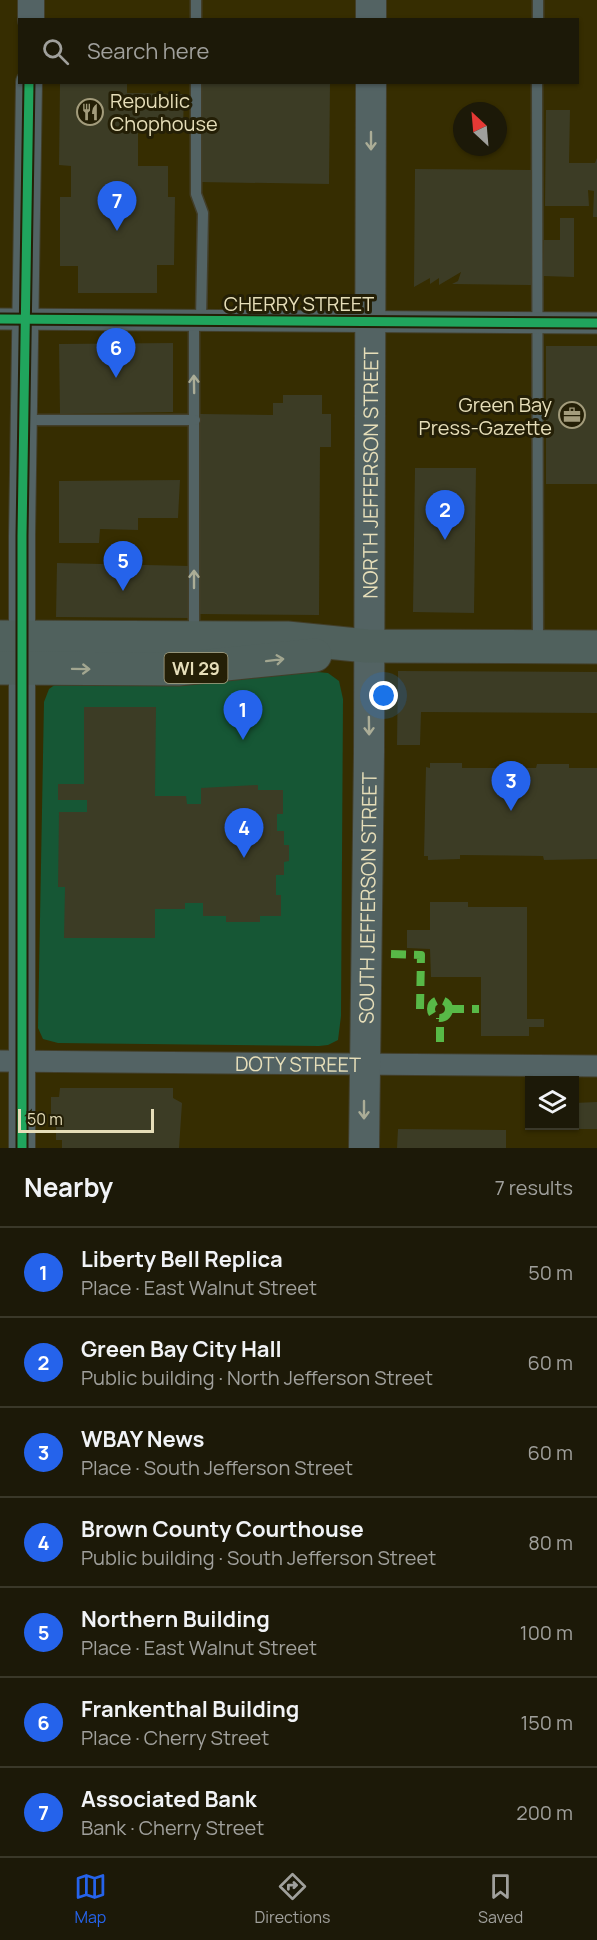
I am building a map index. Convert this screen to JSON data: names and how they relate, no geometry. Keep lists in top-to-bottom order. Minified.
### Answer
{"streets":{"main road":["NORTH JEFFERSON STREET","WI 29","SOUTH JEFFERSON STREET"],"street":["CHERRY STREET","DOTY STREET"]},"crossings":[["CHERRY STREET","NORTH JEFFERSON STREET"],["NORTH JEFFERSON STREET","WI 29"],["NORTH JEFFERSON STREET","SOUTH JEFFERSON STREET"],["WI 29","SOUTH JEFFERSON STREET"],["SOUTH JEFFERSON STREET","DOTY STREET"]],"one_way":["NORTH JEFFERSON STREET","SOUTH JEFFERSON STREET"],"places":{"restaurant":["Republic Chophouse"],"office":["Green Bay Press-Gazette"]},"scale_bar":"50 m","north":"top left","page":{"search":"Search here","pins":["7","6","2","5","1","3","4"],"scale":"50 m","heading":["Nearby","7 results"],"list":[{"mark":"1","name":"Liberty Bell Replica","note":"Place · East Walnut Street","value":"50 m"},{"mark":"2","name":"Green Bay City Hall","note":"Public building · North Jefferson Street","value":"60 m"},{"mark":"3","name":"WBAY News","note":"Place · South Jefferson Street","value":"60 m"},{"mark":"4","name":"Brown County Courthouse","note":"Public building · South Jefferson Street","value":"80 m"},{"mark":"5","name":"Northern Building","note":"Place · East Walnut Street","value":"100 m"},{"mark":"6","name":"Frankenthal Building","note":"Place · Cherry Street","value":"150 m"},{"mark":"7","name":"Associated Bank","note":"Bank · Cherry Street","value":"200 m"}],"nav":["Map","Directions","Saved"]}}
